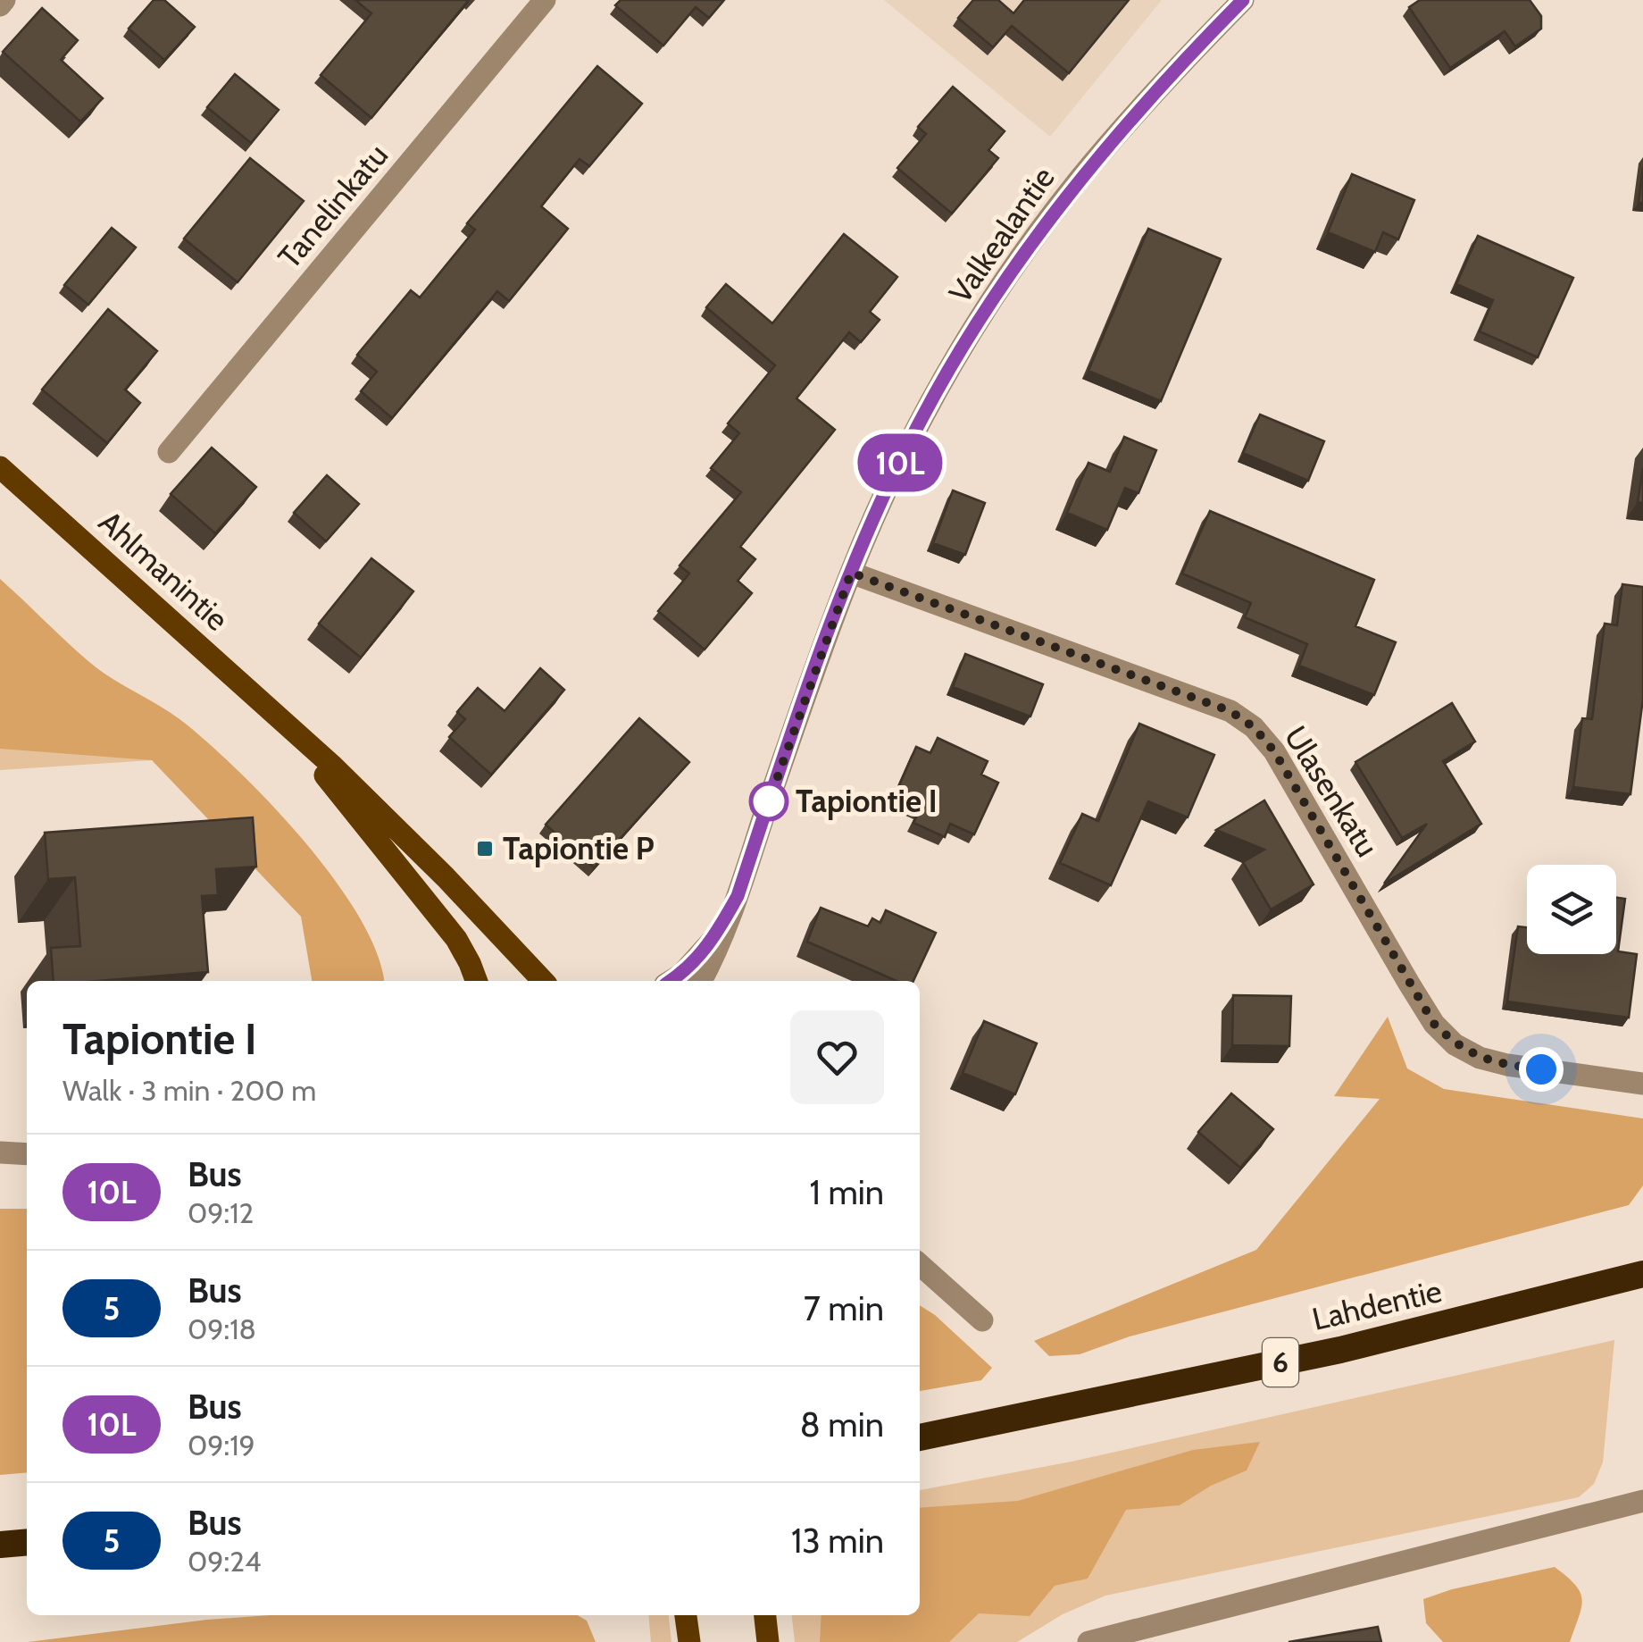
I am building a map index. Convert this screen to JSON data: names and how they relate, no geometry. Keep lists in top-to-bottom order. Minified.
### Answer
{"streets":{"highway":["Lahdentie","6"],"main road":["Ahlmanintie"],"street":["Tanelinkatu","Valkealantie","Ulasenkatu"]},"crossings":[["Valkealantie","Ulasenkatu"]],"places":{"other":["Tapiontie I"],"transit":["Tapiontie P"]},"lines":["bus line 10L"],"page":{"on_map":"10L","heading":["Tapiontie I","Walk · 3 min · 200 m"],"list":[{"mark":"10L","name":"Bus","note":"09:12","value":"1 min"},{"mark":"5","name":"Bus","note":"09:18","value":"7 min"},{"mark":"10L","name":"Bus","note":"09:19","value":"8 min"},{"mark":"5","name":"Bus","note":"09:24","value":"13 min"}]}}
